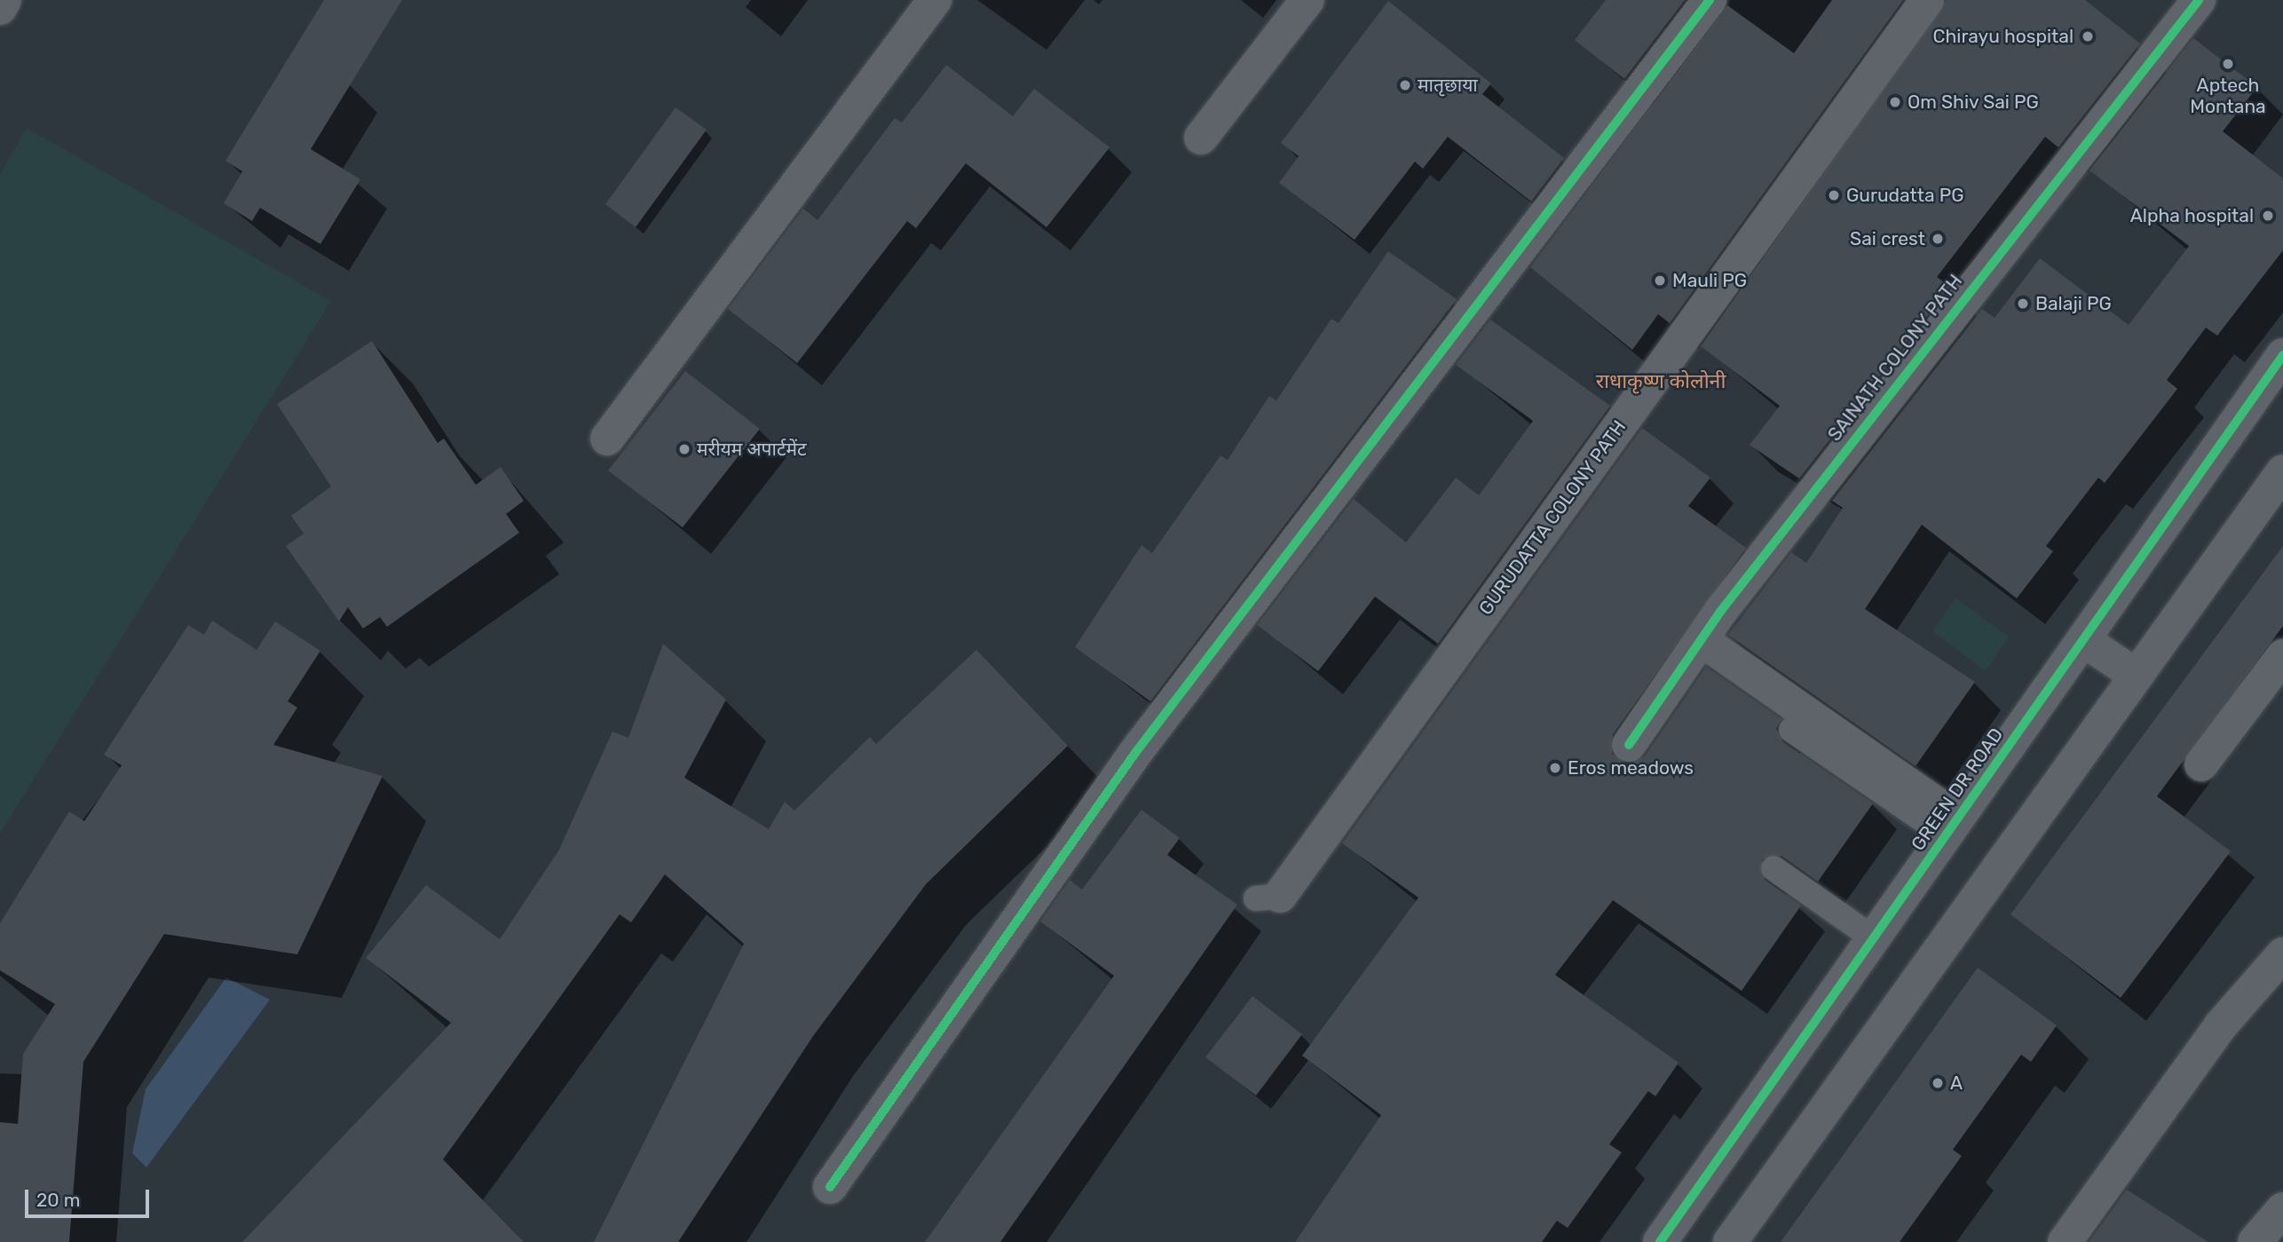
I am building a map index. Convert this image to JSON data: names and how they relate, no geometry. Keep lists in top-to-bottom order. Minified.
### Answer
{"streets":{"street":["SAINATH COLONY PATH","GURUDATTA COLONY PATH","GREEN DR ROAD"]},"districts":["राधाकृष्ण कोलोनी"],"places":["Chirayu hospital","Aptech Montana","मातृछाया","Om Shiv Sai PG","Gurudatta PG","Alpha hospital","Sai crest","Mauli PG","Balaji PG","मरीयम अपार्टमेंट","Eros meadows","A"],"scale_bar":"20 m"}
